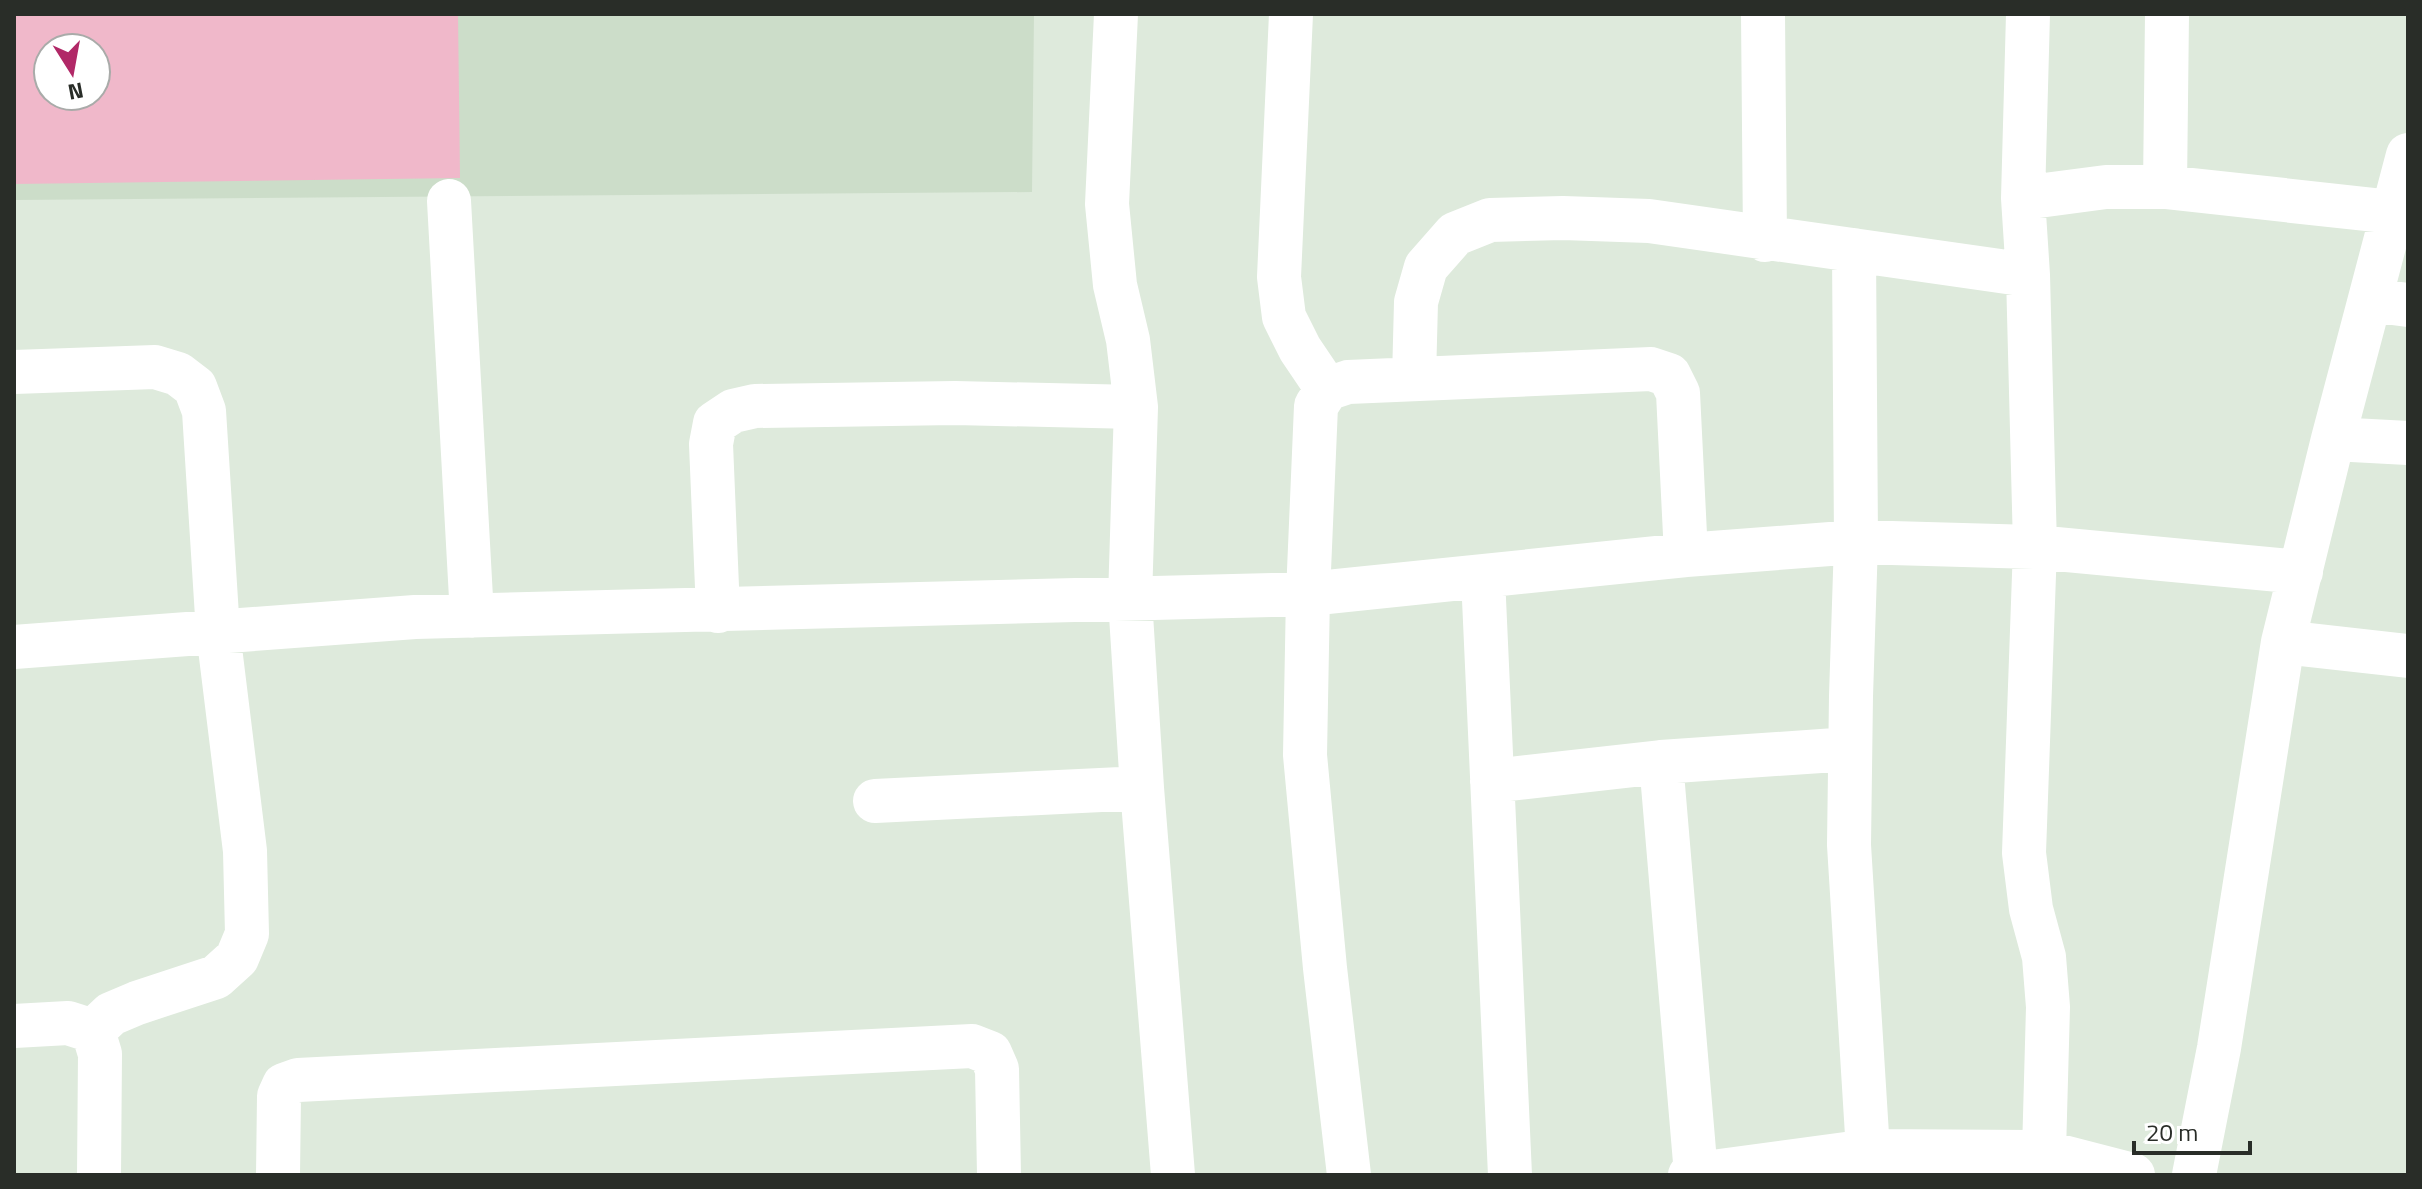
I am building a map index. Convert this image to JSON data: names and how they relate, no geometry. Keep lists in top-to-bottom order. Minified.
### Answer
{"scale_bar":"20 m","north":"bottom"}
